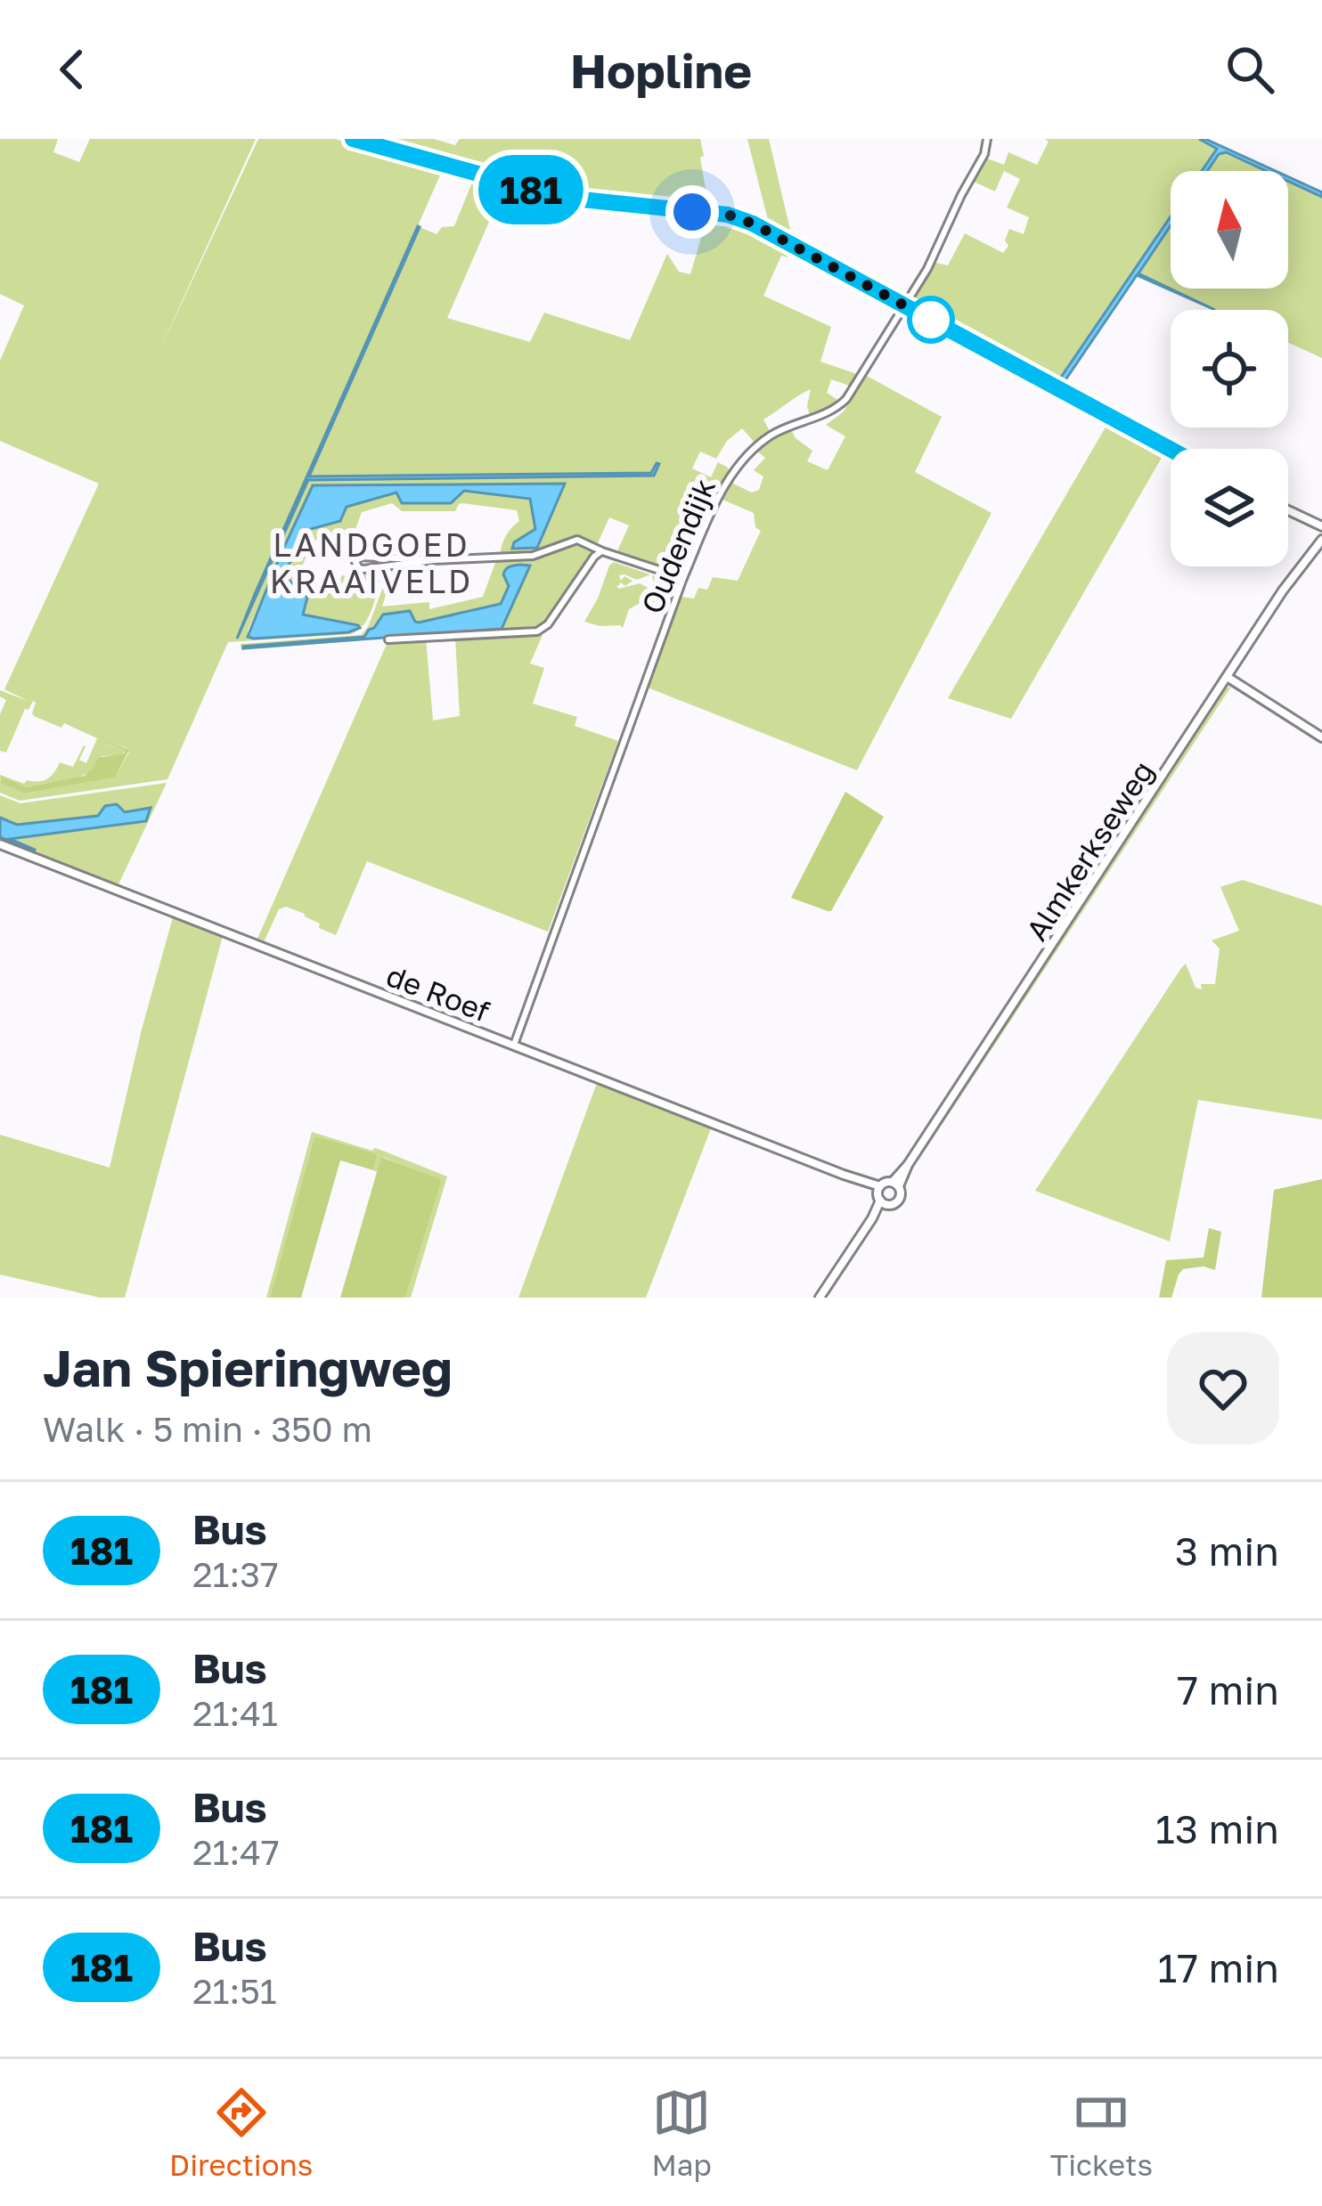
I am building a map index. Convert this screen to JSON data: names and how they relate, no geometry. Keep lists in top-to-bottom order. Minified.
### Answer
{"streets":{"street":["Oudendijk","Almkerkseweg","de Roef"]},"crossings":[["Oudendijk","de Roef"],["Almkerkseweg","de Roef"]],"districts":["LANDGOED KRAAIVELD"],"lines":["bus line 181"],"north":"top","page":{"header":"Hopline","on_map":"181","heading":["Jan Spieringweg","Walk · 5 min · 350 m"],"list":[{"mark":"181","name":"Bus","note":"21:37","value":"3 min"},{"mark":"181","name":"Bus","note":"21:41","value":"7 min"},{"mark":"181","name":"Bus","note":"21:47","value":"13 min"},{"mark":"181","name":"Bus","note":"21:51","value":"17 min"}],"tabs":["Directions","Map","Tickets"]}}
